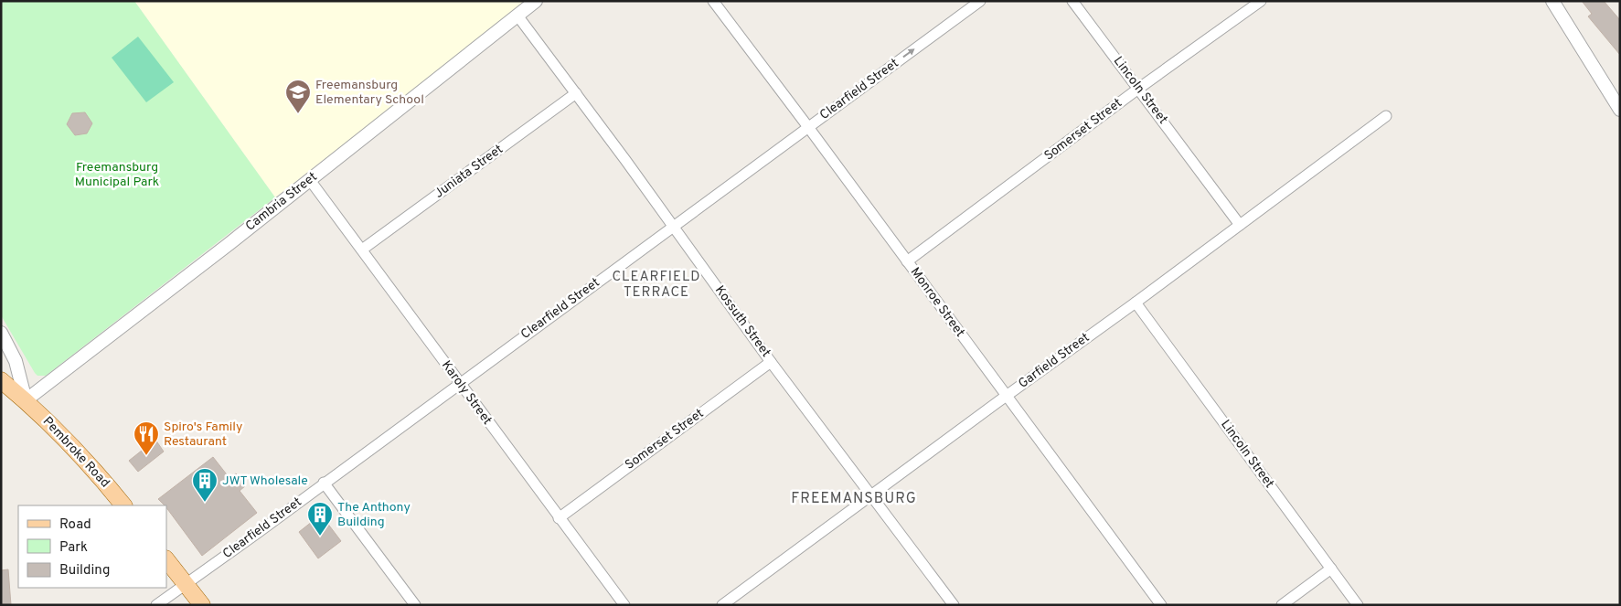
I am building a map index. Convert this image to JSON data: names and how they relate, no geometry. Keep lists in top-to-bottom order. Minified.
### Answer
{"streets":{"main road":["Pembroke Road"],"street":["Clearfield Street","Lincoln Street","Somerset Street","Juniata Street","Cambria Street","Monroe Street","Kossuth Street","Garfield Street","Karoly Street"]},"crossings":[["Clearfield Street","Monroe Street"],["Clearfield Street","Kossuth Street"],["Clearfield Street","Karoly Street"],["Lincoln Street","Somerset Street"],["Lincoln Street","Garfield Street"],["Somerset Street","Monroe Street"],["Somerset Street","Kossuth Street"],["Somerset Street","Karoly Street"],["Juniata Street","Kossuth Street"],["Juniata Street","Karoly Street"],["Cambria Street","Kossuth Street"],["Cambria Street","Karoly Street"],["Cambria Street","Pembroke Road"],["Monroe Street","Garfield Street"],["Kossuth Street","Garfield Street"]],"districts":["CLEARFIELD TERRACE","FREEMANSBURG"],"parks":["Freemansburg Municipal Park"],"places":{"school or university":["Freemansburg Elementary School"],"restaurant":["Spiro's Family Restaurant"],"building":["JWT Wholesale","The Anthony Building"]},"legend":["Road","Park","Building"]}
